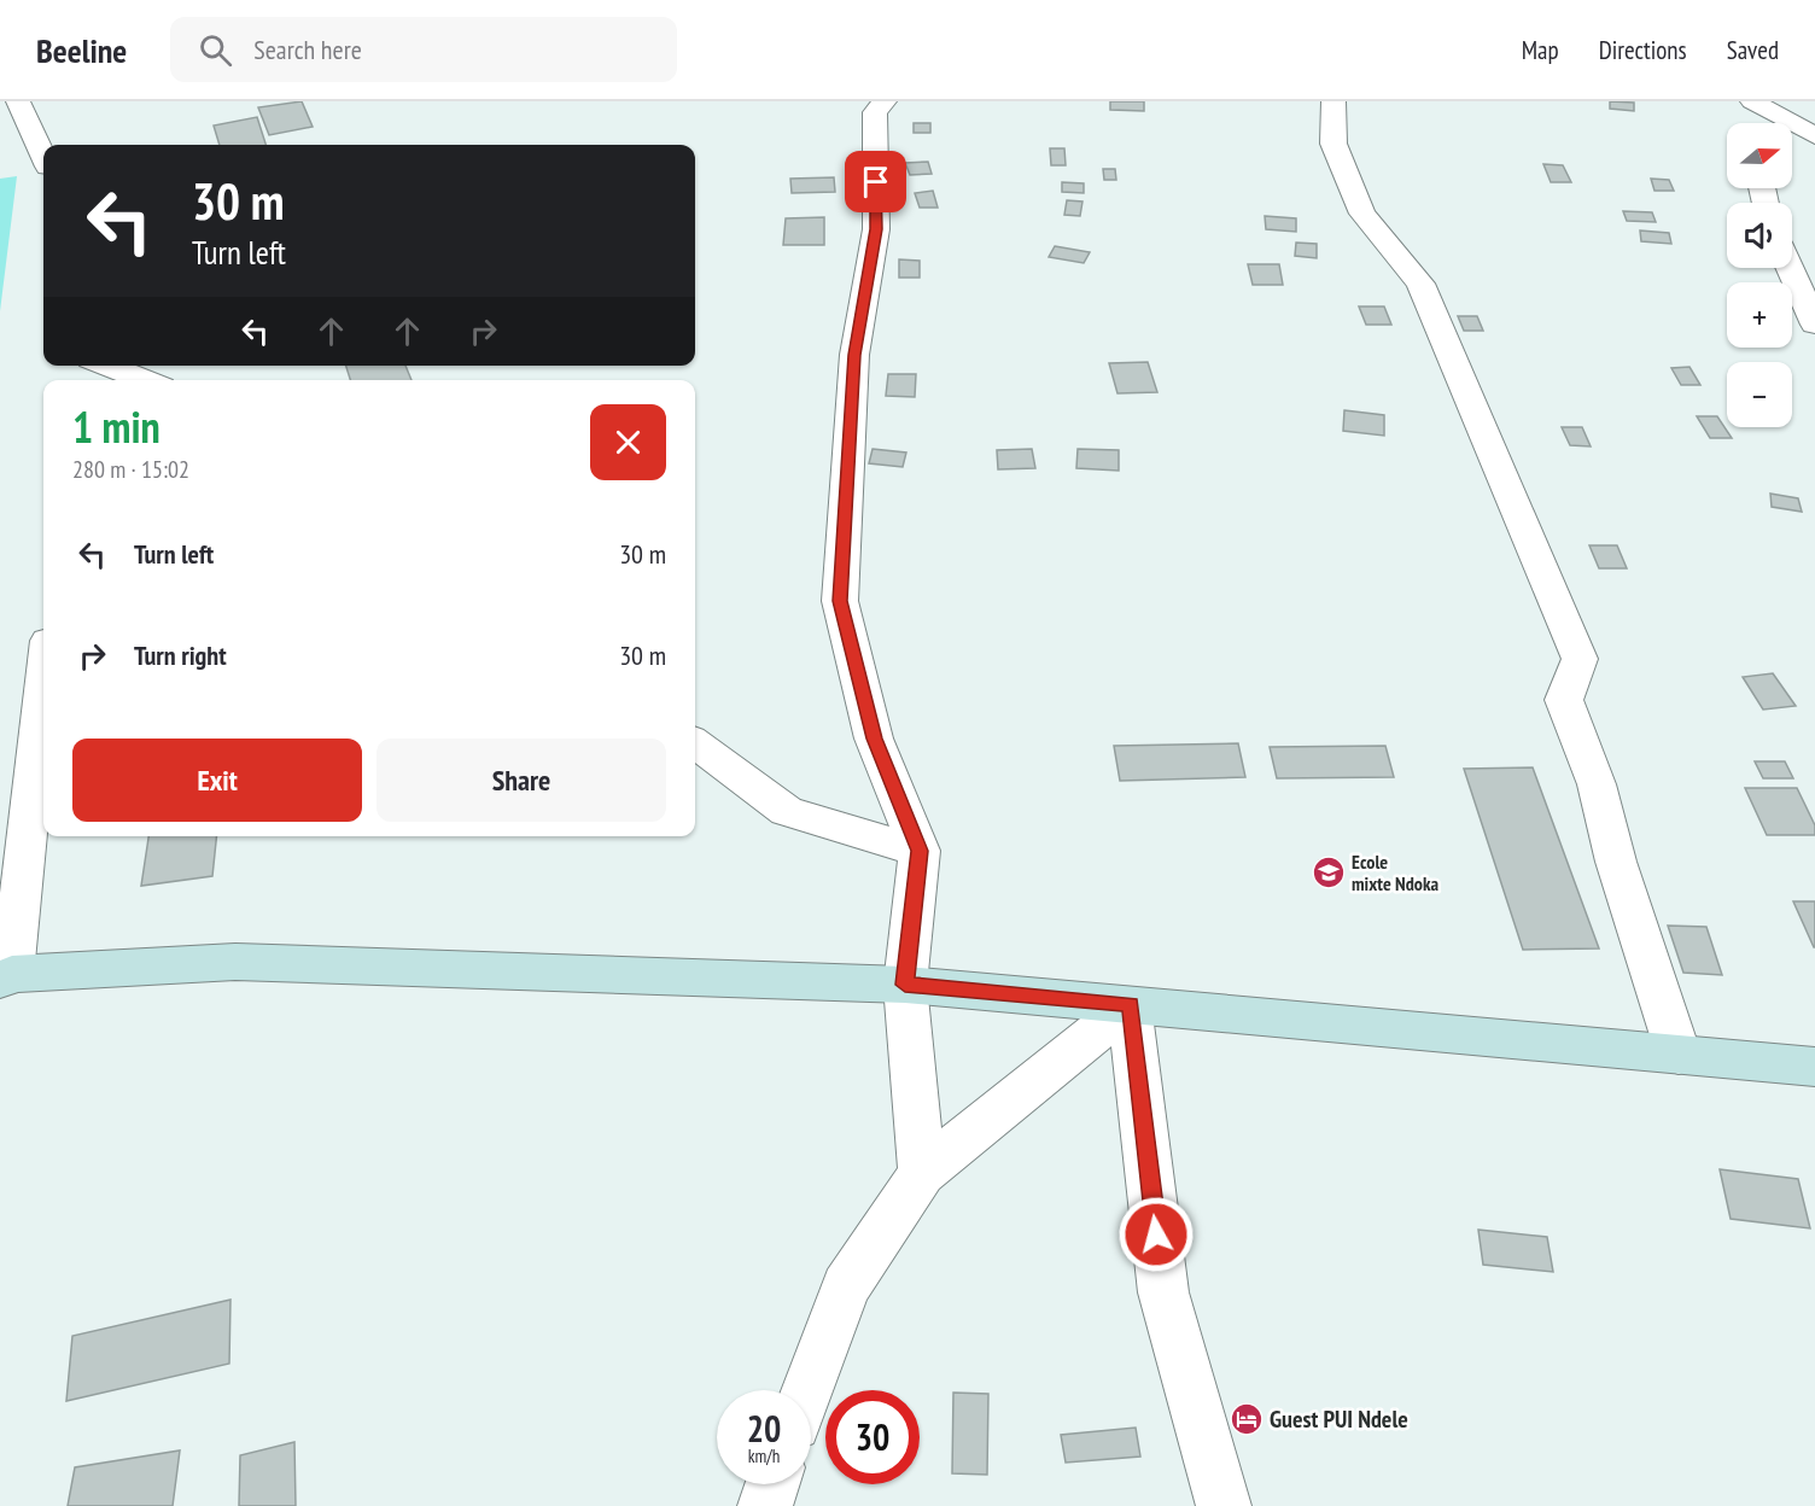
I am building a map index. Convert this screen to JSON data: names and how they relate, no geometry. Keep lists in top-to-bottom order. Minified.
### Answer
{"places":{"school or university":["Ecole mixte Ndoka"],"hotel":["Guest PUI Ndele"]},"north":"right","page":{"header":"Beeline","search":"Search here","nav":["Map","Directions","Saved"],"map_buttons":["+","−"],"turn":["30 m","Turn left"],"heading":["1 min","280 m · 15:02"],"list":[{"name":"Turn left","value":"30 m"},{"name":"Turn right","value":"30 m"}],"buttons":["Exit","Share"],"speed":"20 km/h","limit":"30"}}
